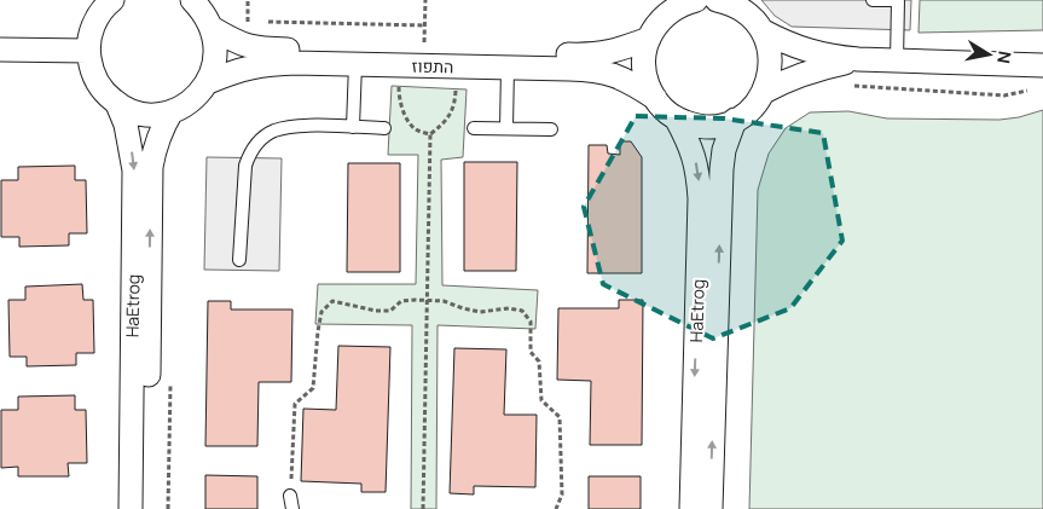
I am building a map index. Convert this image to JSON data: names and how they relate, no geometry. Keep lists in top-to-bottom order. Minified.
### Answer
{"streets":{"street":["התפוז","HaEtrog"]},"crossings":[["התפוז","HaEtrog"]],"north":"right"}
